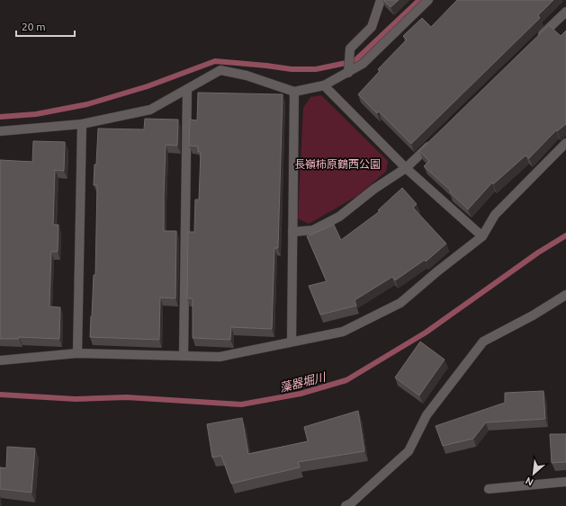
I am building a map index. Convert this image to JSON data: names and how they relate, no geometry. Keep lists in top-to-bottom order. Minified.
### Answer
{"water":["藻器堀川"],"parks":["長嶺柿原鶴西公園"],"scale_bar":"20 m","north":"bottom left"}
